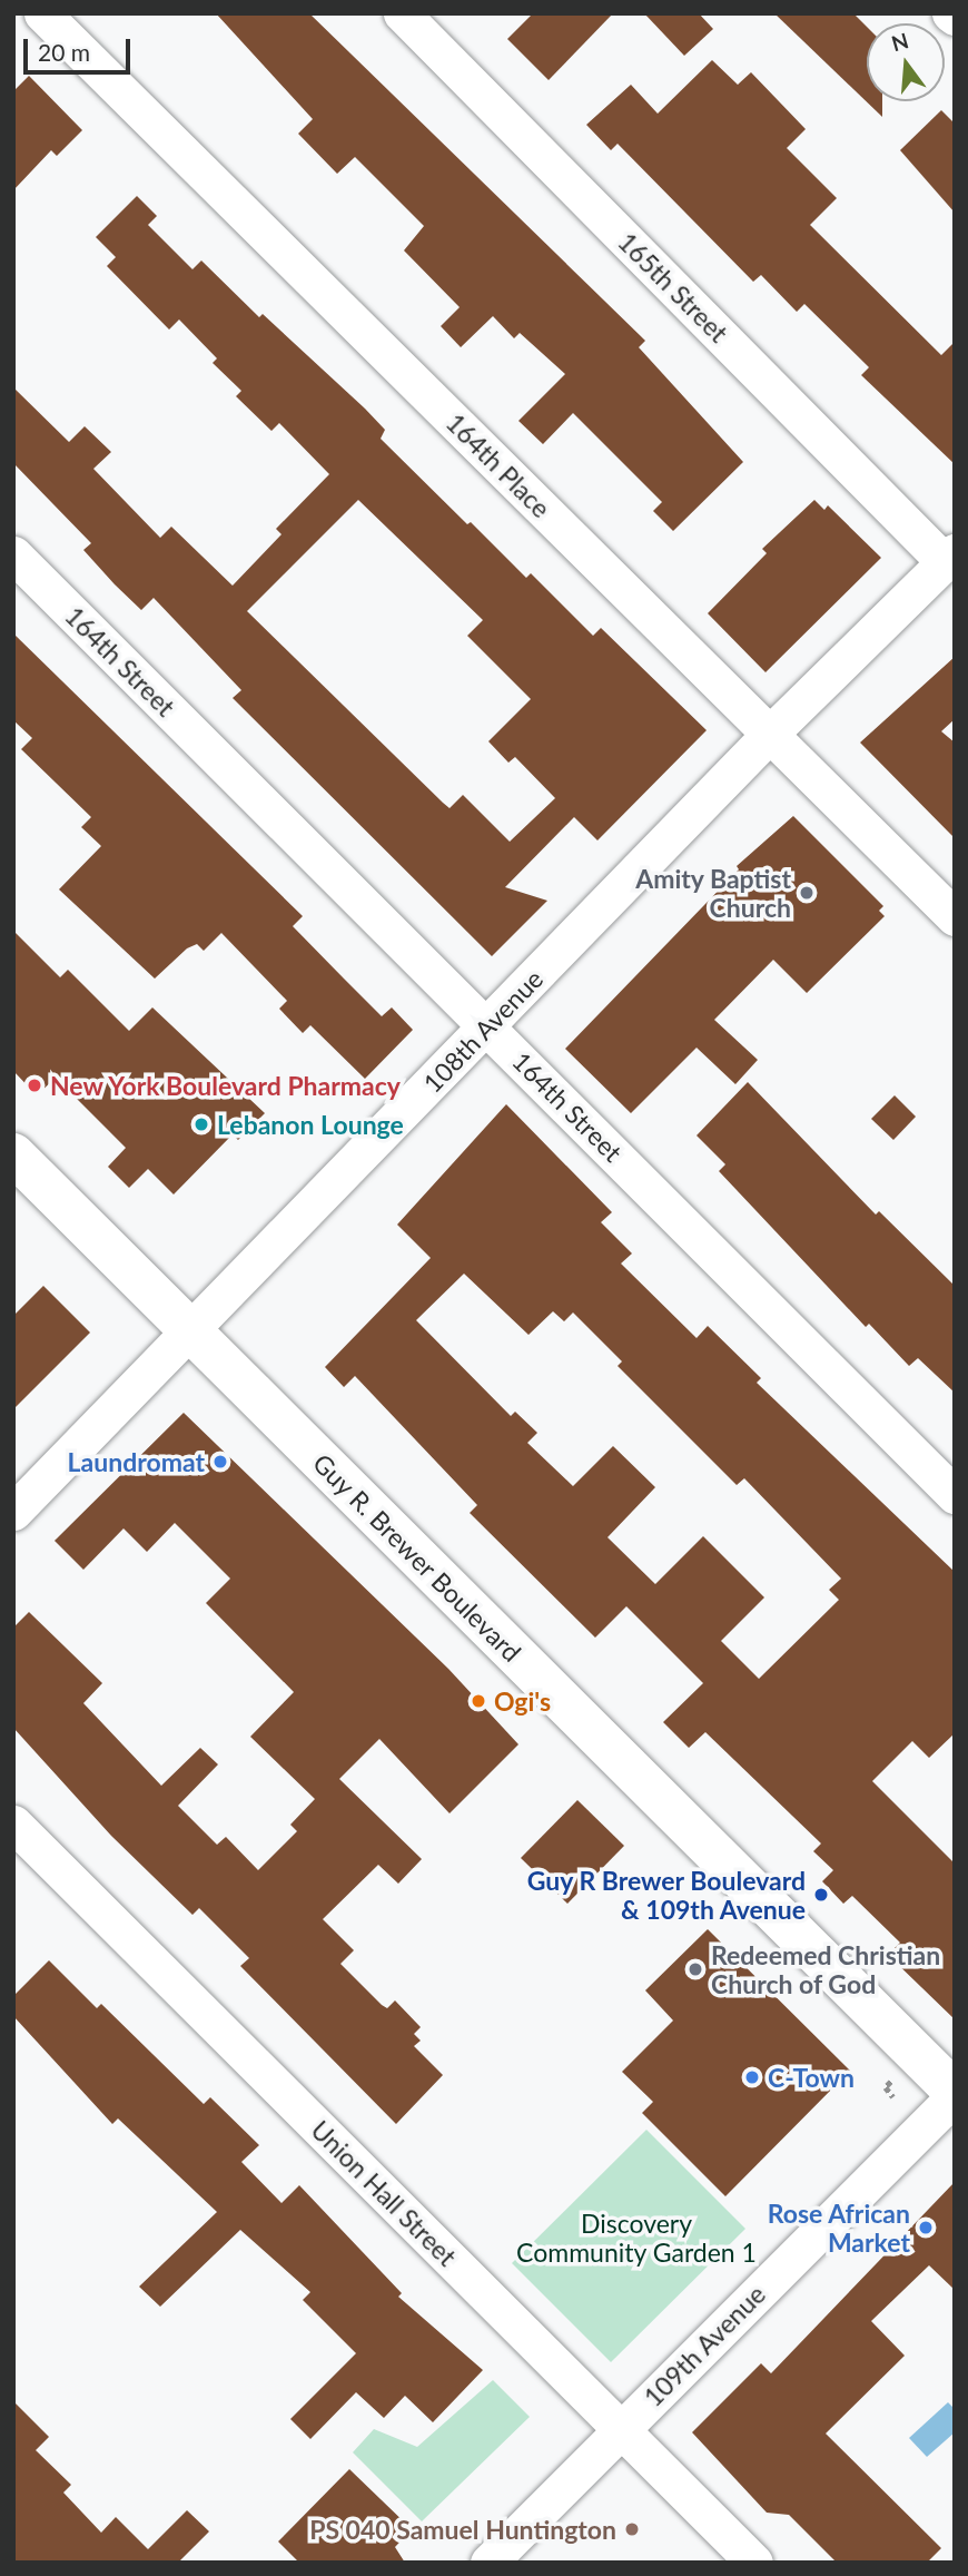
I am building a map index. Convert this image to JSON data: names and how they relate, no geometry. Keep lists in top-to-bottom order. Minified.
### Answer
{"streets":{"main road":["Guy R. Brewer Boulevard"],"street":["165th Street","164th Place","164th Street","108th Avenue","Union Hall Street","109th Avenue"]},"crossings":[["165th Street","108th Avenue"],["164th Place","108th Avenue"],["164th Street","108th Avenue"],["108th Avenue","Guy R. Brewer Boulevard"],["Guy R. Brewer Boulevard","109th Avenue"],["Union Hall Street","109th Avenue"]],"parks":["Discovery Community Garden 1"],"places":["Amity Baptist Church","New York Boulevard Pharmacy","Lebanon Lounge","Laundromat","Ogi's","Guy R Brewer Boulevard & 109th Avenue","Redeemed Christian Church of God","C-Town","Rose African Market","PS 040 Samuel Huntington"],"scale_bar":"20 m","north":"top"}
